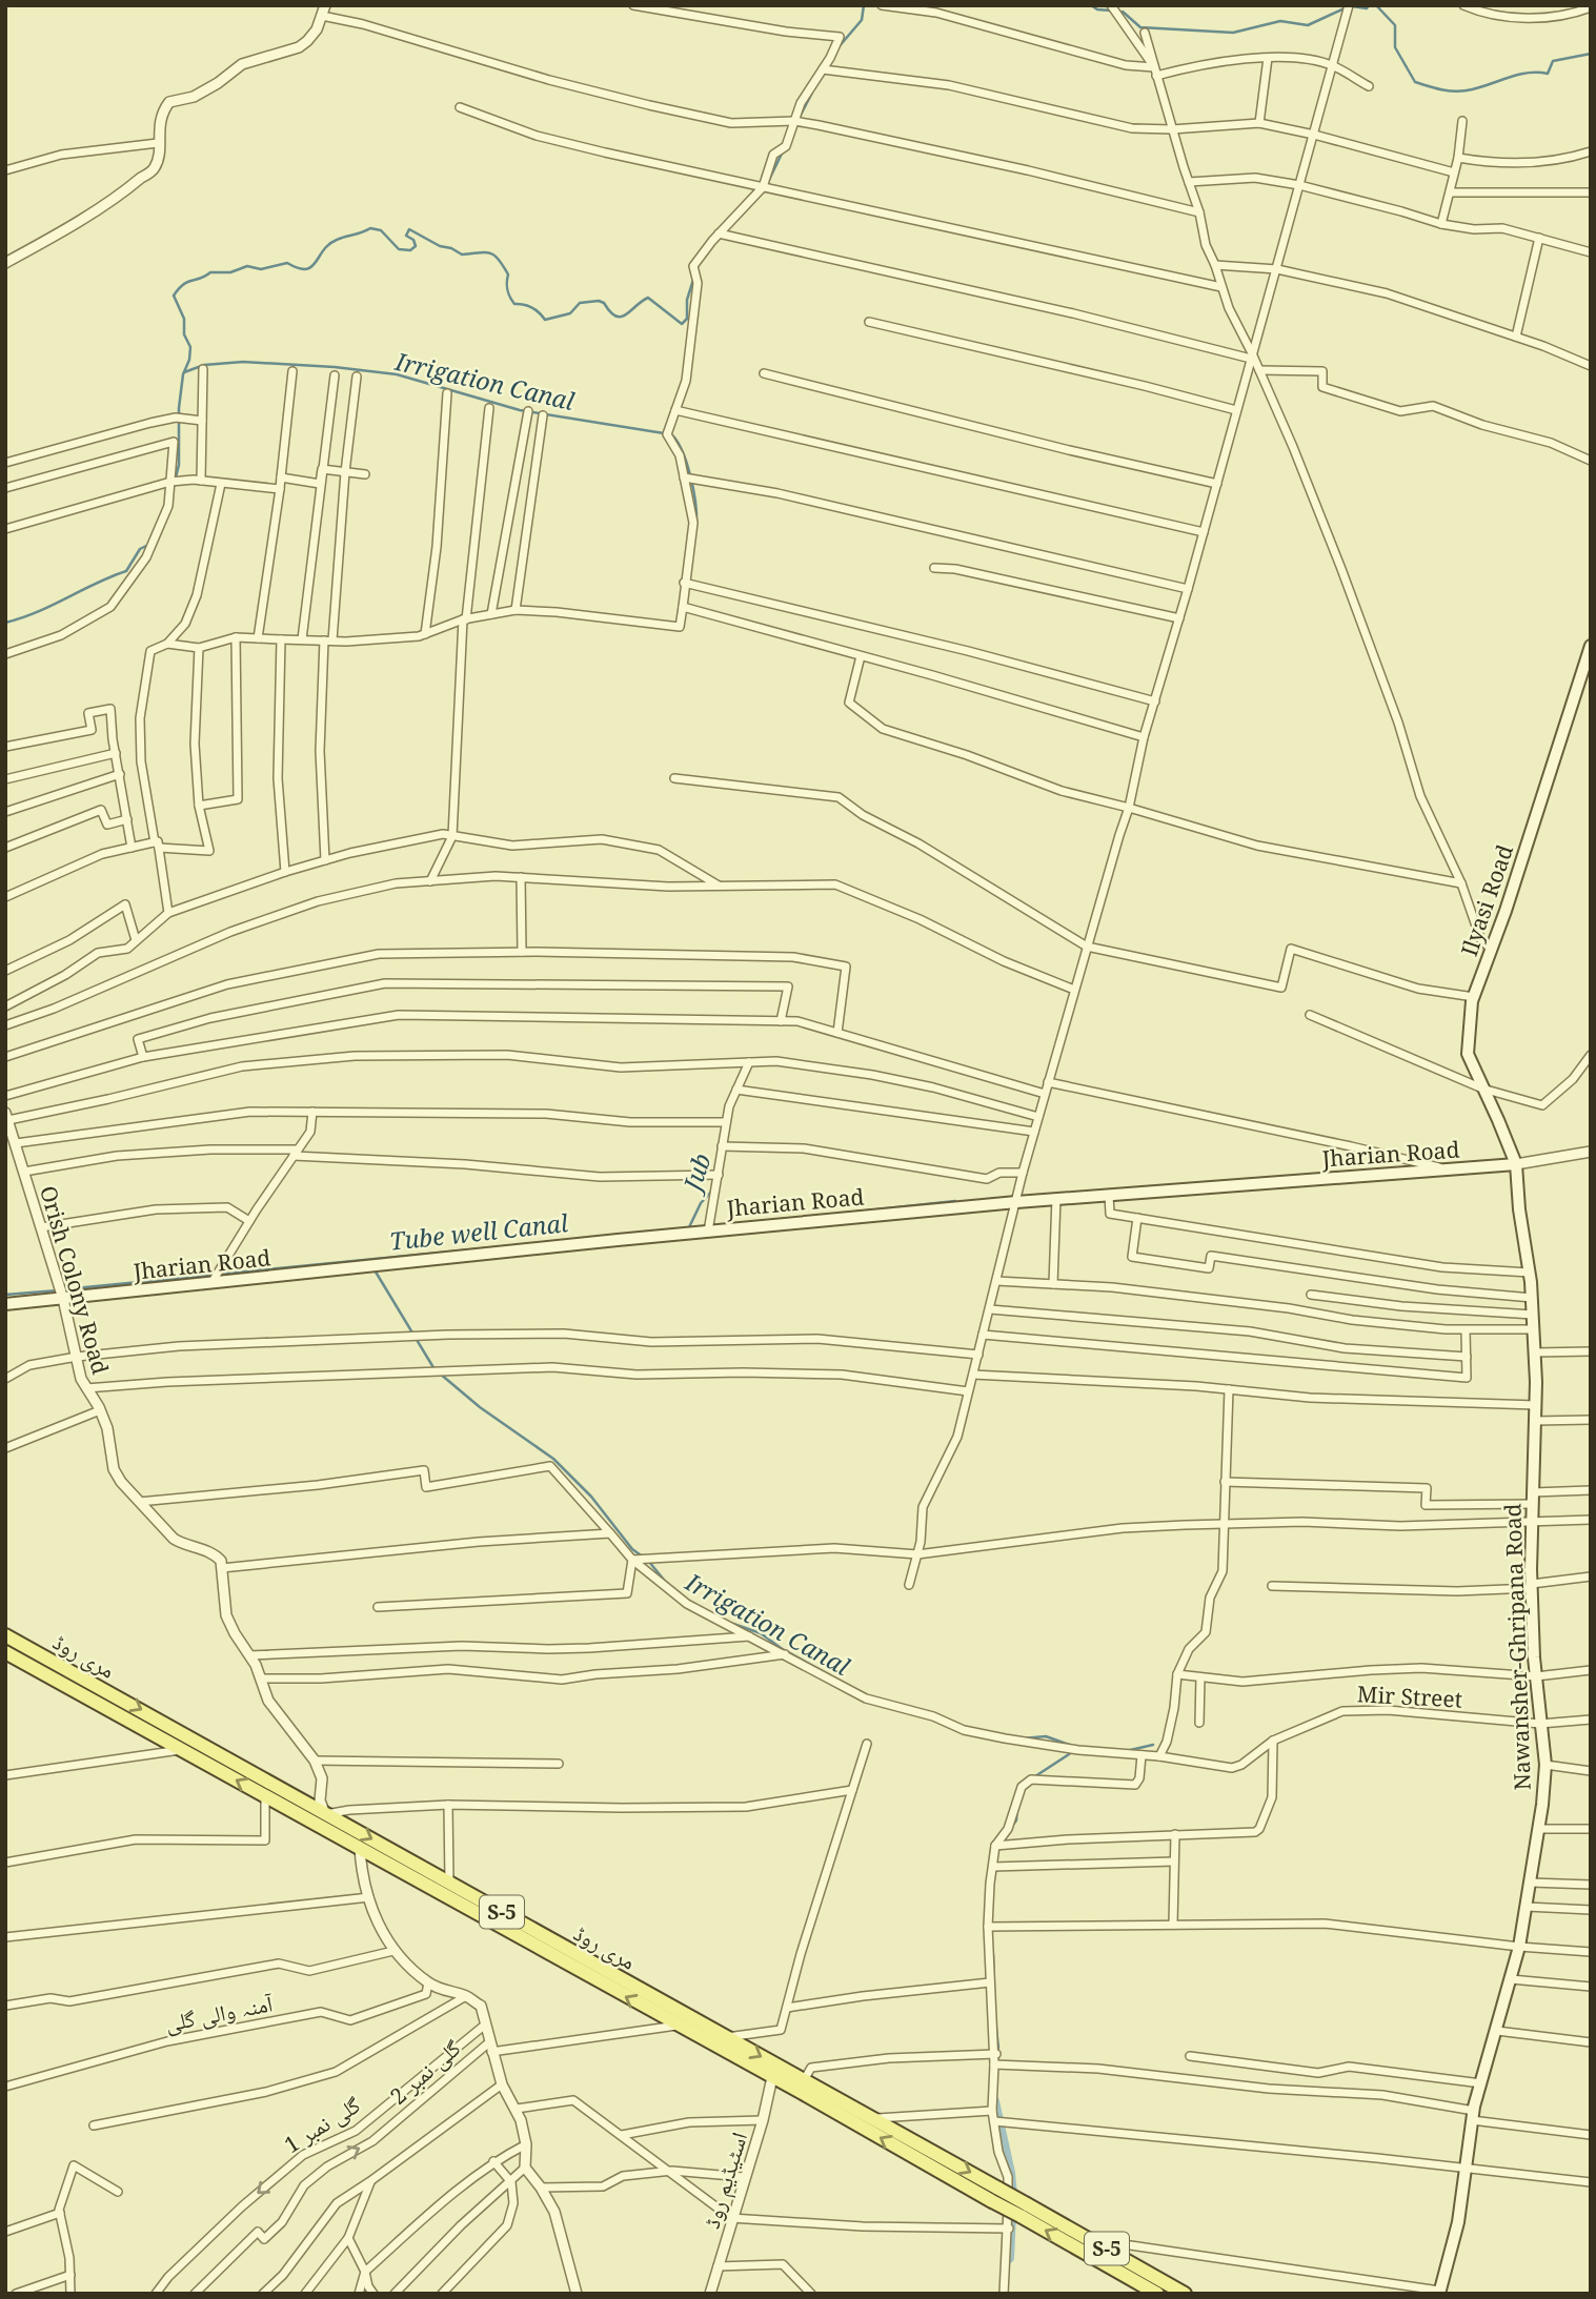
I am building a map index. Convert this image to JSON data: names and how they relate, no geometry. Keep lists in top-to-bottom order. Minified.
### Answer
{"streets":{"main road":["Ilyasi Road","Jharian Road","Nawansher-Ghripana Road","مری روڈ","S-5"],"street":["Orish Colony Road","Mir Street","آمنہ والی گلی","گلی نمبر 2","گلی نمبر 1","اسٹیڈیم روڈ"]},"crossings":[["Ilyasi Road","Jharian Road"],["Ilyasi Road","Nawansher-Ghripana Road"],["Jharian Road","Orish Colony Road"],["Jharian Road","Nawansher-Ghripana Road"],["Orish Colony Road","Mir Street"],["Nawansher-Ghripana Road","Mir Street"],["مری روڈ","اسٹیڈیم روڈ"]],"water":["Irrigation Canal","Jub","Tube well Canal"]}
